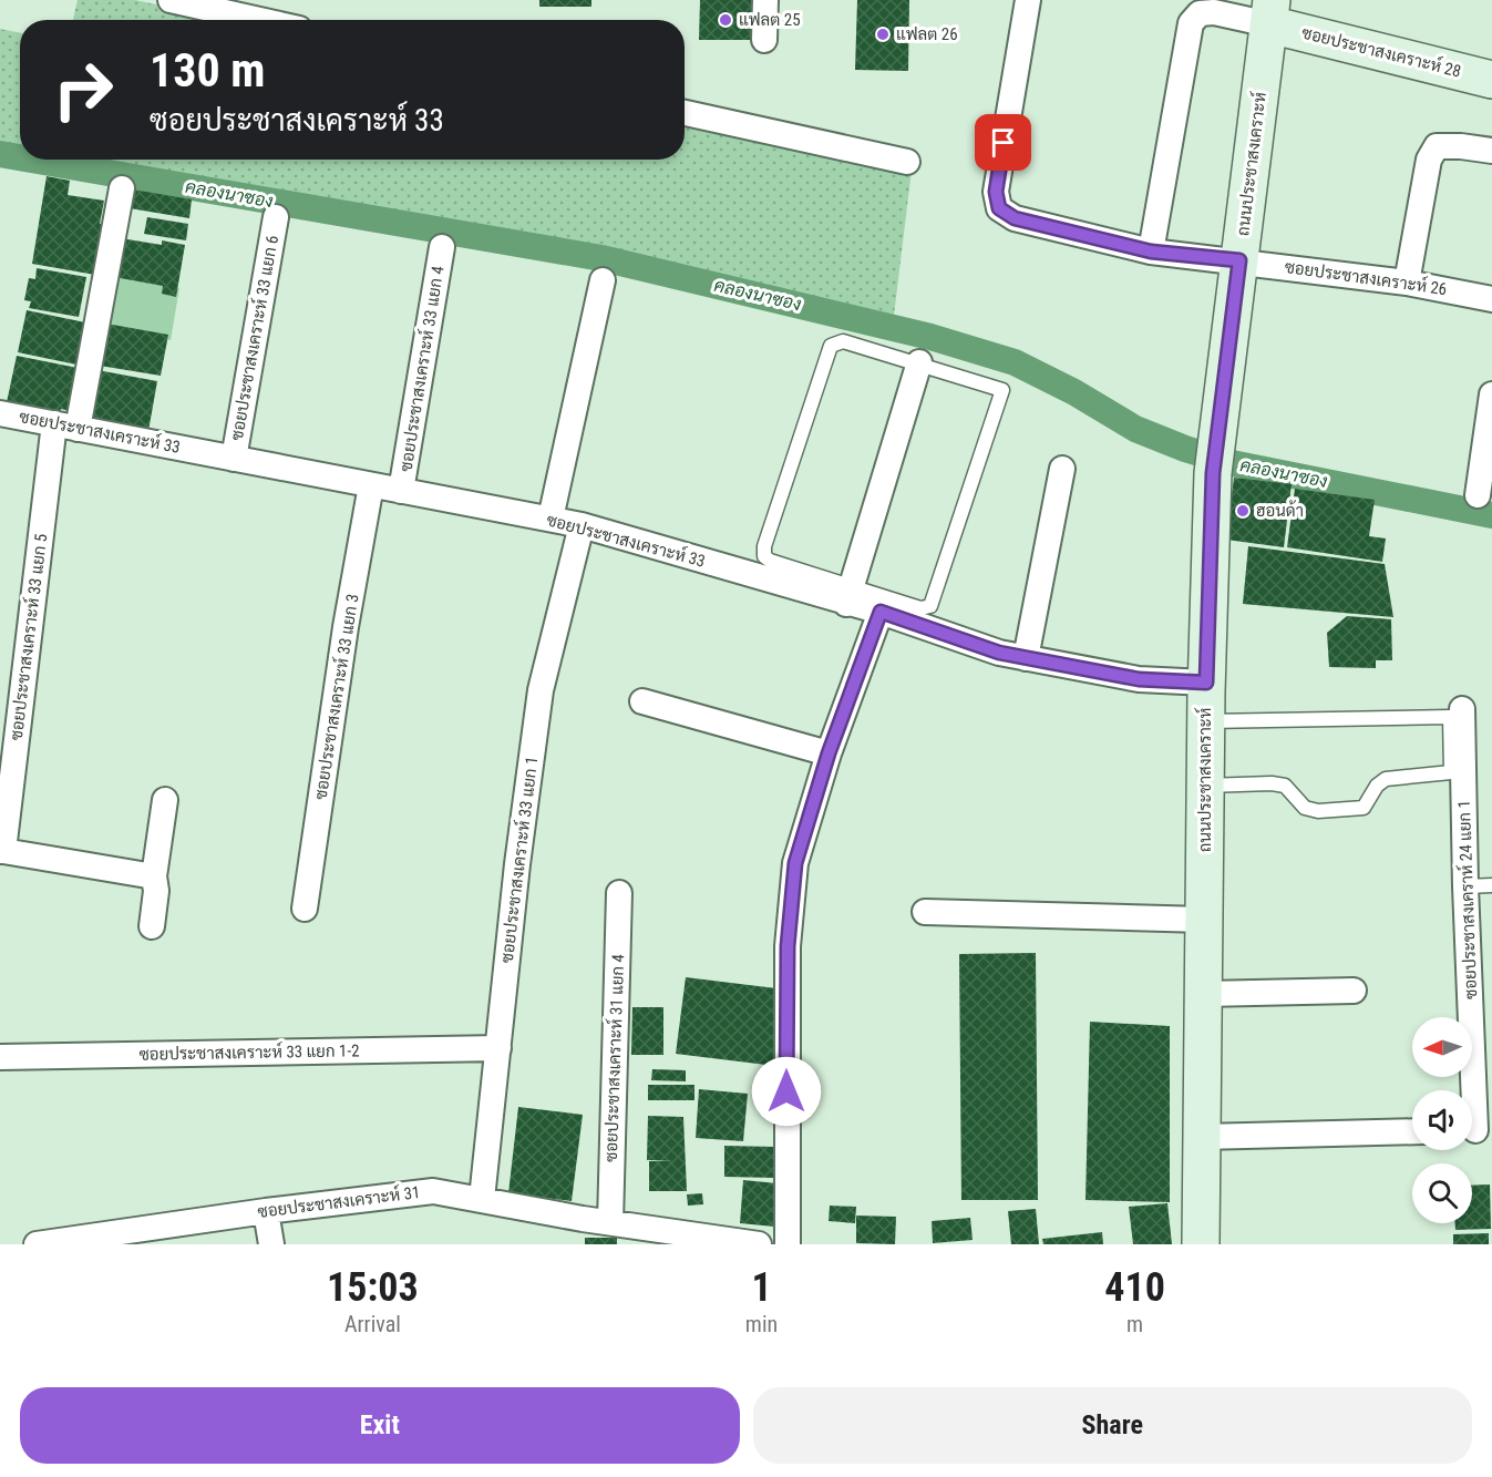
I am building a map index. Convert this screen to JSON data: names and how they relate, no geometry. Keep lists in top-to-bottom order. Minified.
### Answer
{"streets":{"main road":["ซอยประชาสงเคราะห์ 28","ถนนประชาสงเคราะห์"],"street":["ซอยประชาสงเคราะห์ 26","ซอยประชาสงเคราะห์ 33 แยก 6","ซอยประชาสงเคราะห์ 33 แยก 4","ซอยประชาสงเคราะห์ 33","ซอยประชาสงเคราะห์ 33 แยก 5","ซอยประชาสงเคราะห์ 33 แยก 3","ซอยประชาสงเคราะห์ 33 แยก 1","ซอยประชาสงเคราห์ 24 แยก 1","ซอยประชาสงเคราะห์ 33 แยก 1-2","ซอยประชาสงเคราะห์ 31 แยก 4","ซอยประชาสงเคราะห์ 31"]},"crossings":[["ซอยประชาสงเคราะห์ 28","ถนนประชาสงเคราะห์"],["ถนนประชาสงเคราะห์","ซอยประชาสงเคราะห์ 26"],["ถนนประชาสงเคราะห์","ซอยประชาสงเคราะห์ 33"],["ซอยประชาสงเคราะห์ 33 แยก 6","ซอยประชาสงเคราะห์ 33"],["ซอยประชาสงเคราะห์ 33 แยก 4","ซอยประชาสงเคราะห์ 33"],["ซอยประชาสงเคราะห์ 33","ซอยประชาสงเคราะห์ 33 แยก 5"],["ซอยประชาสงเคราะห์ 33","ซอยประชาสงเคราะห์ 33 แยก 3"],["ซอยประชาสงเคราะห์ 33","ซอยประชาสงเคราะห์ 33 แยก 1"],["ซอยประชาสงเคราะห์ 33 แยก 1","ซอยประชาสงเคราะห์ 33 แยก 1-2"],["ซอยประชาสงเคราะห์ 33 แยก 1","ซอยประชาสงเคราะห์ 31"],["ซอยประชาสงเคราะห์ 31 แยก 4","ซอยประชาสงเคราะห์ 31"]],"water":["คลองนาซอง"],"places":["แฟลต 25","แฟลต 26","ฮอนด้า"],"north":"left","page":{"turn":["130 m","ซอยประชาสงเคราะห์ 33"],"eta":["15:03","Arrival","1","min","410","m"],"buttons":["Exit","Share"]}}
